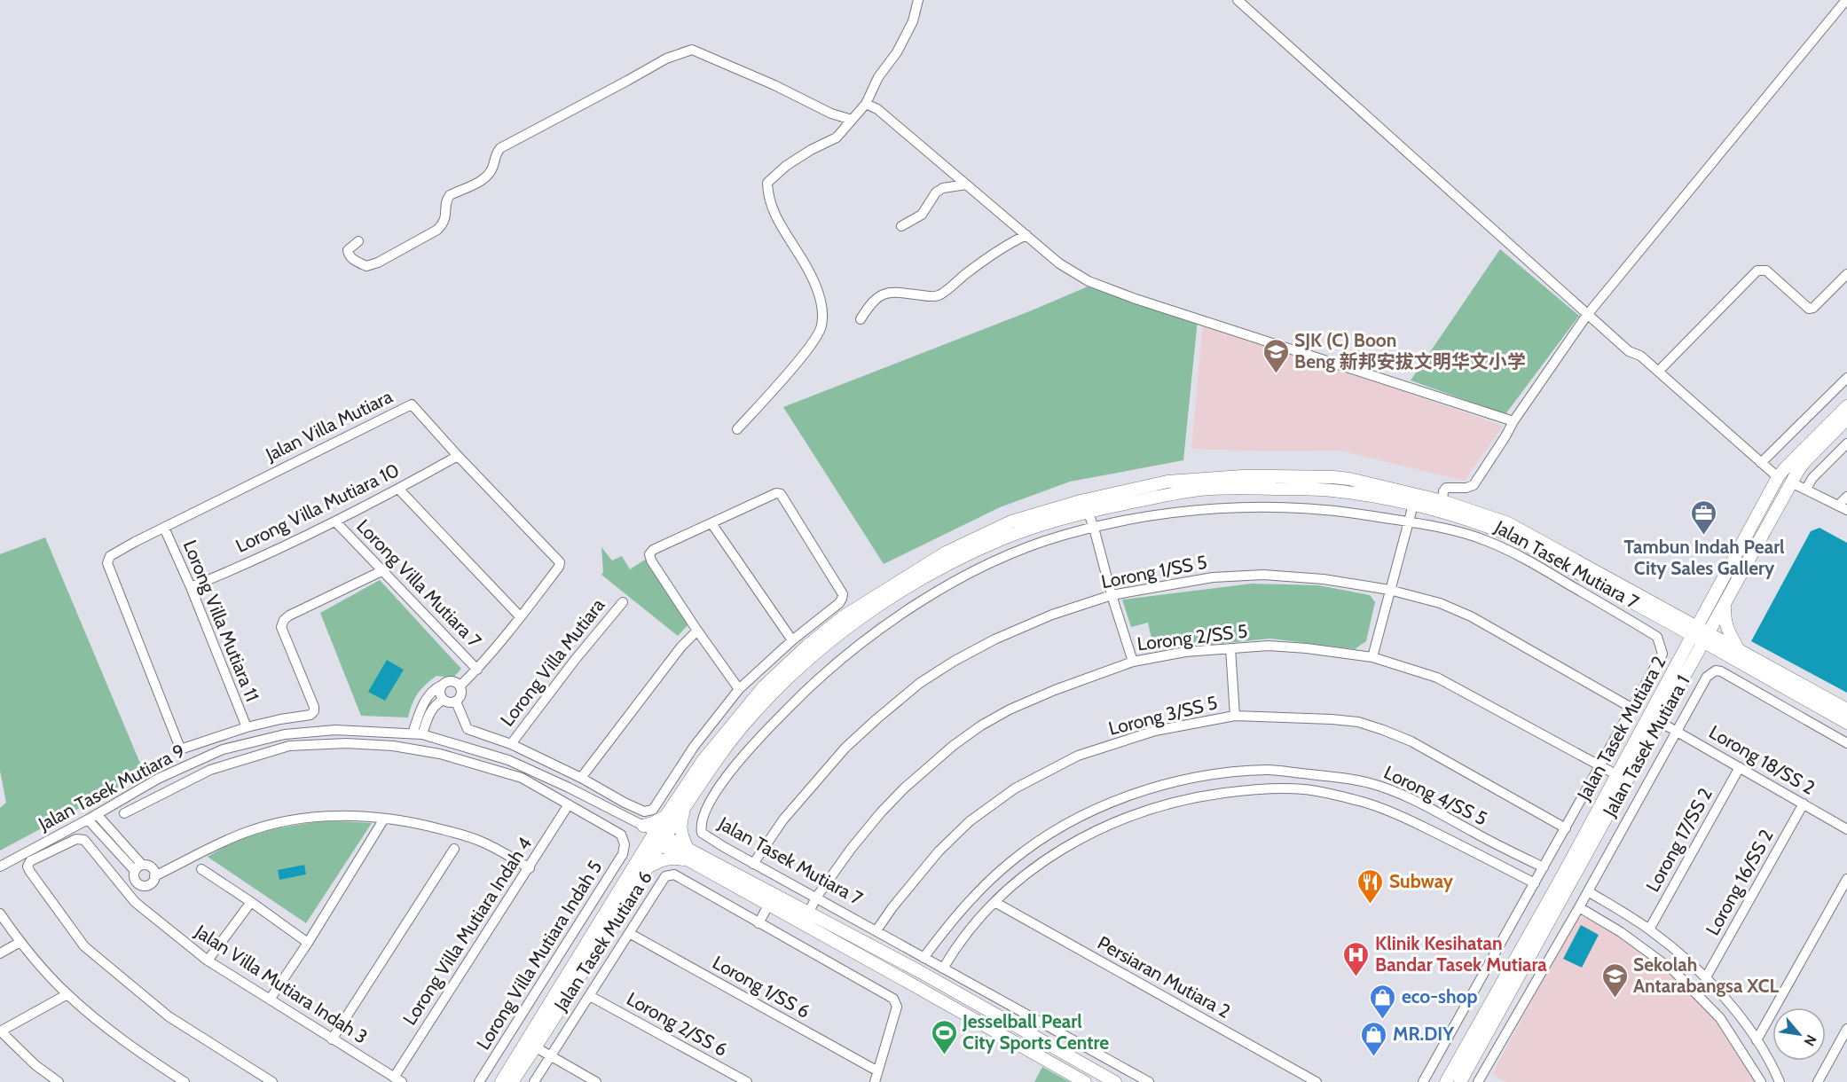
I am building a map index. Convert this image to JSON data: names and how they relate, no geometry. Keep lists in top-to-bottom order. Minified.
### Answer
{"streets":{"street":["Jalan Villa Mutiara","Lorong Villa Mutiara 10","Jalan Tasek Mutiara 7","Lorong 1/SS 5","Lorong Villa Mutiara 7","Lorong Villa Mutiara 11","Lorong 2/SS 5","Lorong Villa Mutiara","Lorong 3/SS 5","Jalan Tasek Mutiara 2","Jalan Tasek Mutiara 1","Lorong 18/SS 2","Jalan Tasek Mutiara 9","Lorong 4/SS 5","Lorong 17/SS 2","Lorong 16/SS 2","Lorong Villa Mutiara Indah 4","Jalan Tasek Mutiara 6","Lorong Villa Mutiara Indah 5","Persiaran Mutiara 2","Jalan Villa Mutiara Indah 3","Lorong 1/SS 6","Lorong 2/SS 6"]},"crossings":[["Jalan Villa Mutiara","Lorong Villa Mutiara 10"],["Jalan Villa Mutiara","Lorong Villa Mutiara 7"],["Jalan Villa Mutiara","Lorong Villa Mutiara 11"],["Lorong Villa Mutiara 10","Lorong Villa Mutiara 7"],["Lorong Villa Mutiara 10","Lorong Villa Mutiara 11"],["Jalan Tasek Mutiara 7","Lorong 1/SS 5"],["Jalan Tasek Mutiara 7","Lorong 2/SS 5"],["Jalan Tasek Mutiara 7","Lorong 3/SS 5"],["Jalan Tasek Mutiara 7","Jalan Tasek Mutiara 2"],["Jalan Tasek Mutiara 7","Jalan Tasek Mutiara 9"],["Jalan Tasek Mutiara 7","Lorong 4/SS 5"],["Jalan Tasek Mutiara 7","Jalan Tasek Mutiara 6"],["Lorong 2/SS 5","Jalan Tasek Mutiara 2"],["Jalan Tasek Mutiara 2","Lorong 18/SS 2"],["Jalan Tasek Mutiara 1","Lorong 18/SS 2"],["Lorong 18/SS 2","Lorong 17/SS 2"],["Lorong 18/SS 2","Lorong 16/SS 2"],["Jalan Tasek Mutiara 9","Jalan Tasek Mutiara 6"],["Lorong Villa Mutiara Indah 4","Lorong Villa Mutiara Indah 5"],["Lorong Villa Mutiara Indah 4","Jalan Villa Mutiara Indah 3"],["Jalan Tasek Mutiara 6","Lorong 1/SS 6"],["Jalan Tasek Mutiara 6","Lorong 2/SS 6"]],"places":{"school or university":["SJK (C) Boon Beng 新邦安拔文明华文小学","Sekolah Antarabangsa XCL"],"office":["Tambun Indah Pearl City Sales Gallery"],"restaurant":["Subway"],"hospital":["Klinik Kesihatan Bandar Tasek Mutiara"],"shop":["eco-shop","MR.DIY"],"sports":["Jesselball Pearl City Sports Centre"]},"north":"bottom right"}
